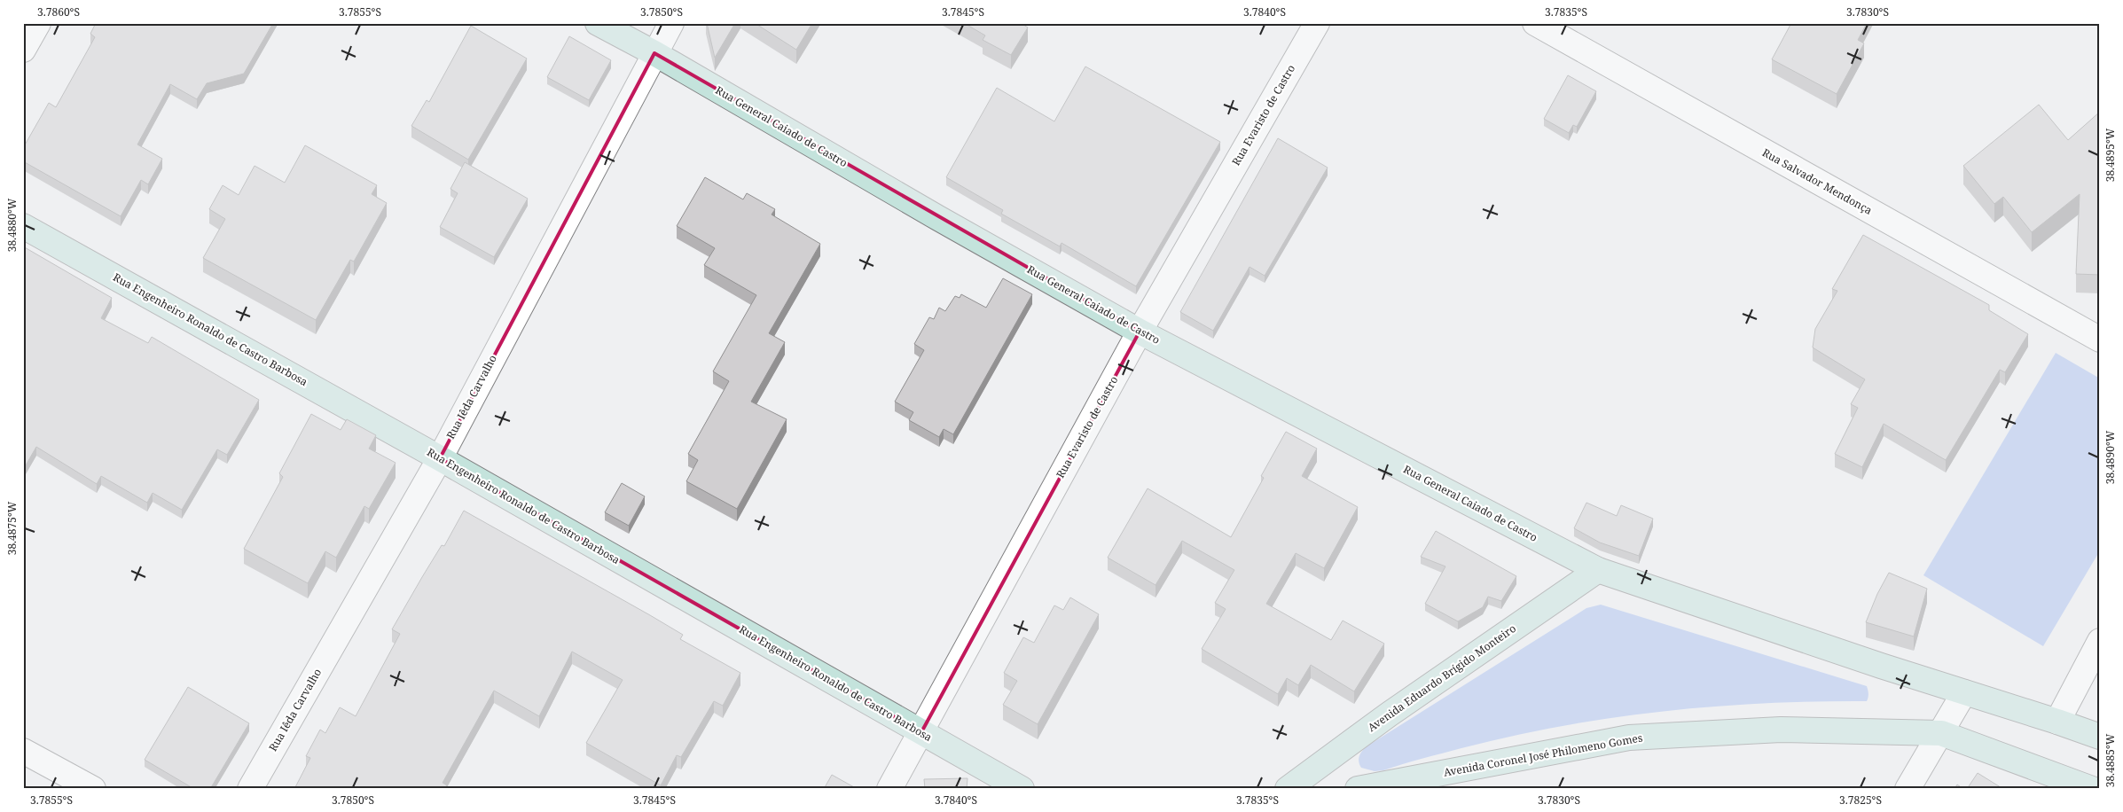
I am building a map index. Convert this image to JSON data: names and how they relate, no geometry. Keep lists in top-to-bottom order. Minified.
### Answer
{"streets":{"street":["Rua Evaristo de Castro","Rua General Caiado de Castro","Rua Salvador Mendonça","Rua Engenheiro Ronaldo de Castro Barbosa","Rua Iêda Carvalho","Avenida Eduardo Brígido Monteiro","Avenida Coronel José Philomeno Gomes"]},"crossings":[["Rua Evaristo de Castro","Rua General Caiado de Castro"],["Rua Evaristo de Castro","Rua Engenheiro Ronaldo de Castro Barbosa"],["Rua General Caiado de Castro","Rua Iêda Carvalho"],["Rua General Caiado de Castro","Avenida Eduardo Brígido Monteiro"],["Rua Engenheiro Ronaldo de Castro Barbosa","Rua Iêda Carvalho"]],"coordinates":["3.7860°S","3.7855°S","3.7850°S","3.7845°S","3.7840°S","3.7835°S","3.7830°S","38.4895°W","38.4880°W","38.4890°W","38.4875°W","38.4885°W","3.7825°S"]}
